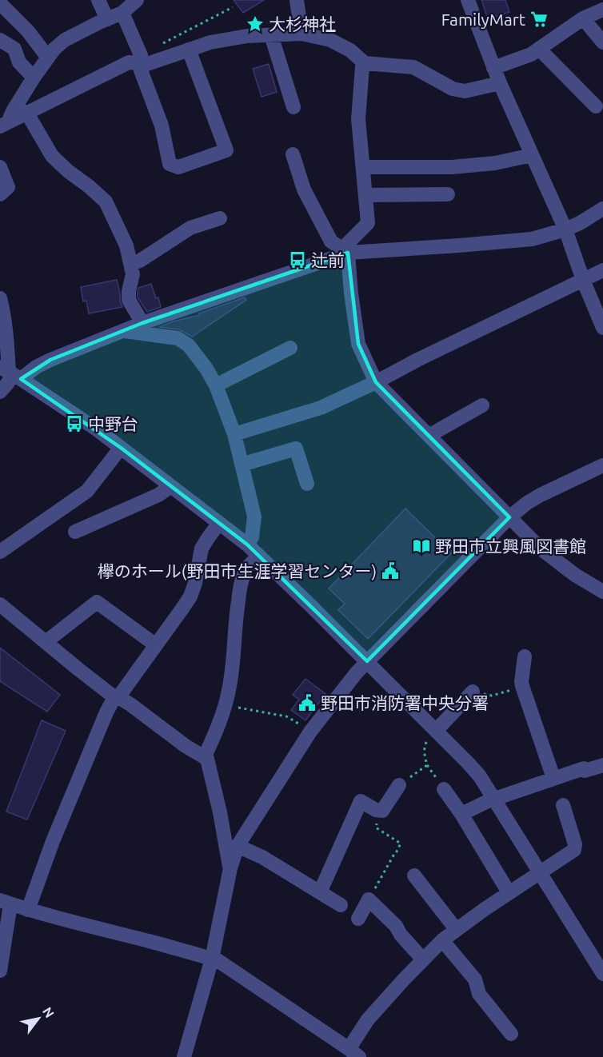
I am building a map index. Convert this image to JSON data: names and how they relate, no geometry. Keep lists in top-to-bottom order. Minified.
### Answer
{"places":{"supermarket":["FamilyMart"],"place":["大杉神社"],"bus stop":["辻前","中野台"],"library":["野田市立興風図書館"],"public building":["欅のホール(野田市生涯学習センター)","野田市消防署中央分署"]},"north":"top right"}
